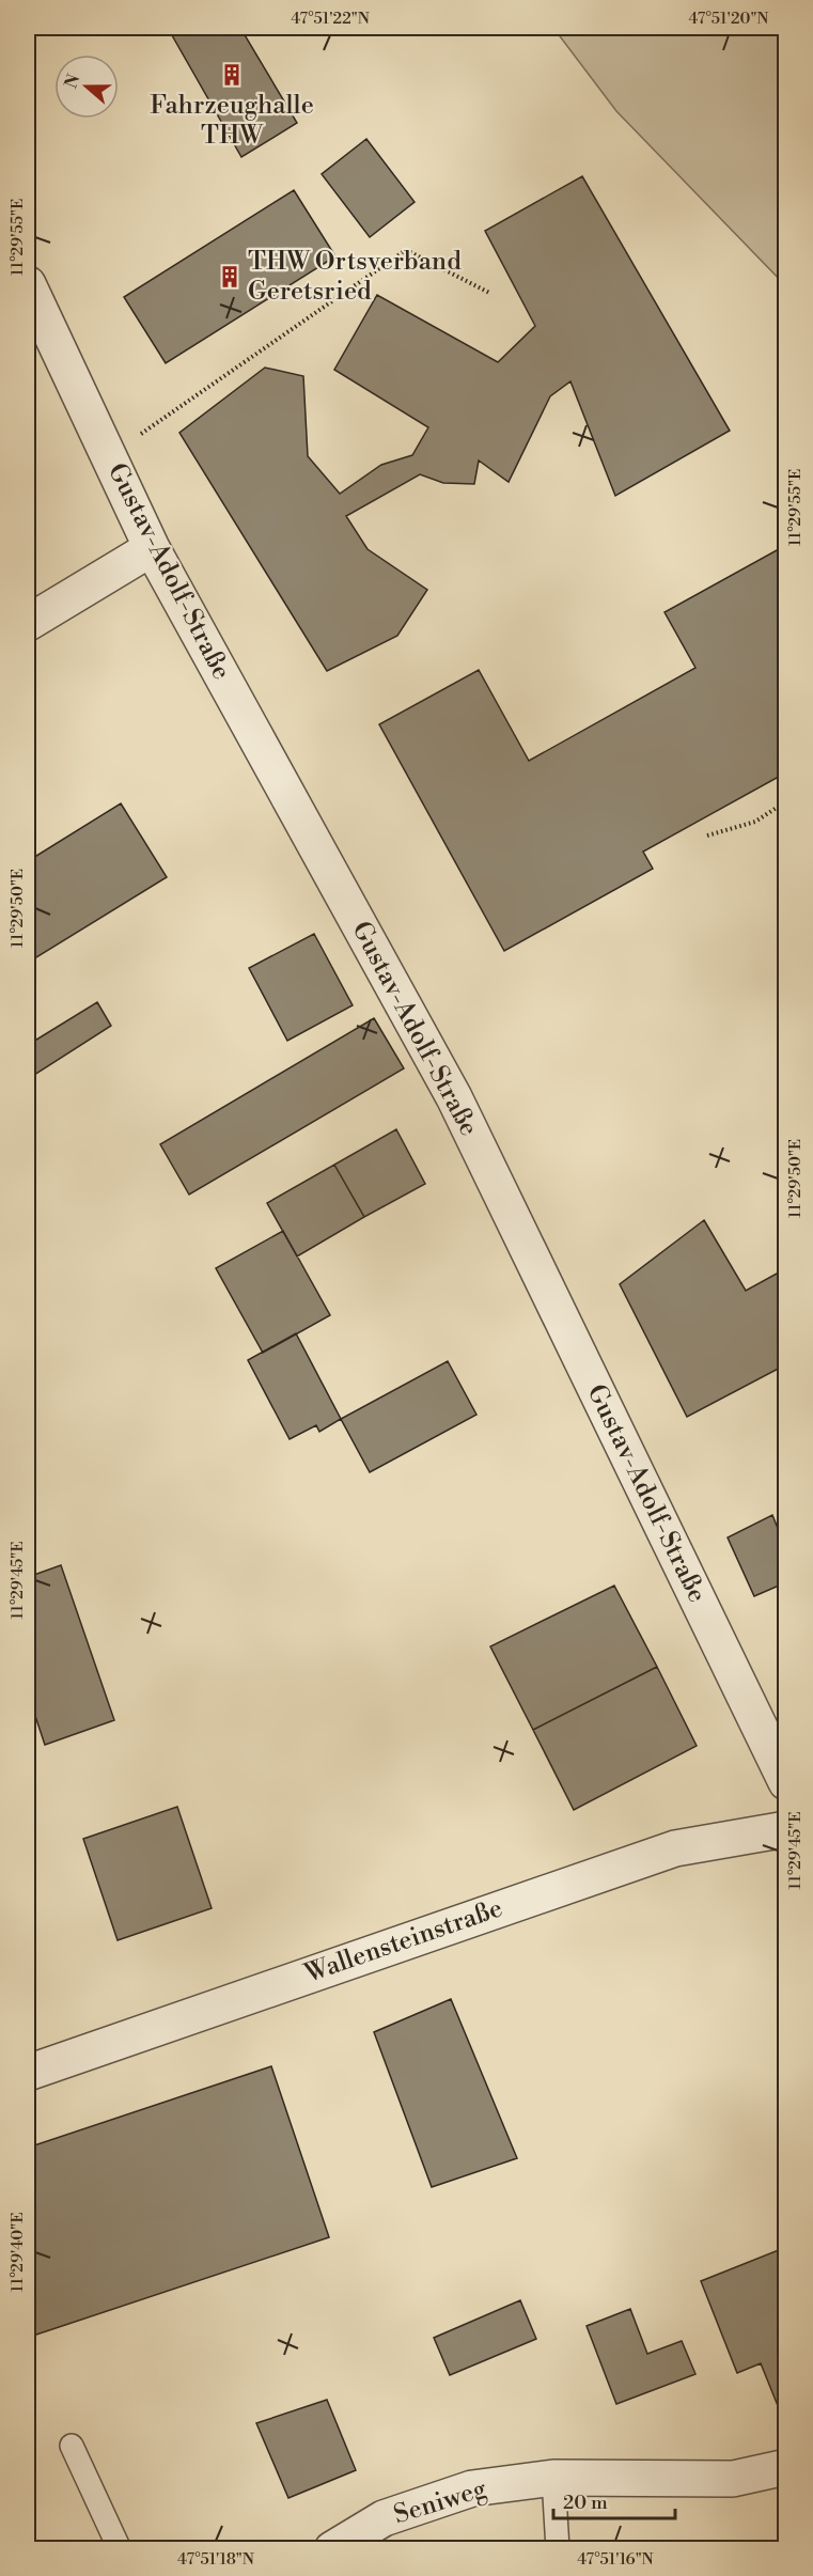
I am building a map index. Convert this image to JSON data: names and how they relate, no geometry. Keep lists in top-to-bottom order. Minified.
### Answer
{"streets":{"street":["Gustav-Adolf-Straße","Wallensteinstraße","Seniweg"]},"places":{"building":["Fahrzeughalle THW","THW Ortsverband Geretsried"]},"scale_bar":"20 m","north":"left","coordinates":["47°51'22\"N","47°51'20\"N","11°29'55\"E","11°29'50\"E","11°29'45\"E","11°29'40\"E","47°51'18\"N","47°51'16\"N"]}
